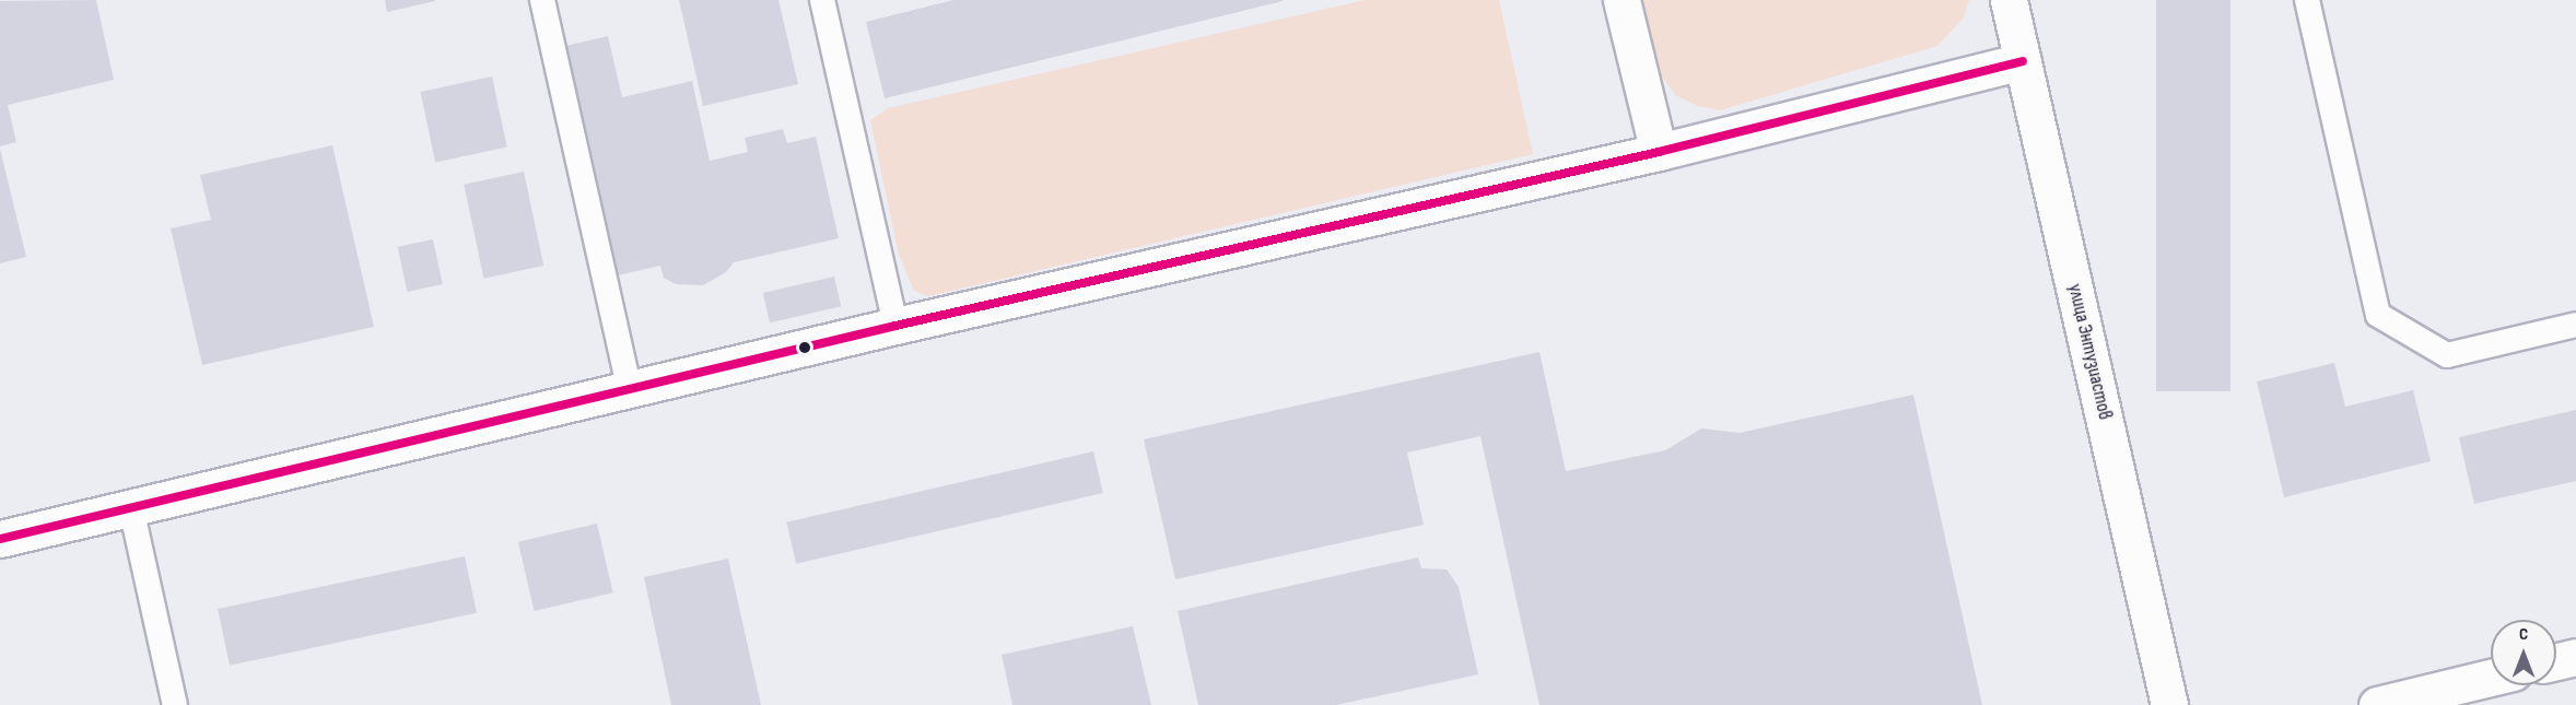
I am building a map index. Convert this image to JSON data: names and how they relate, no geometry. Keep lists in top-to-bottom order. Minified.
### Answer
{"streets":{"street":["улица Энтузиастов"]},"north":"top"}
